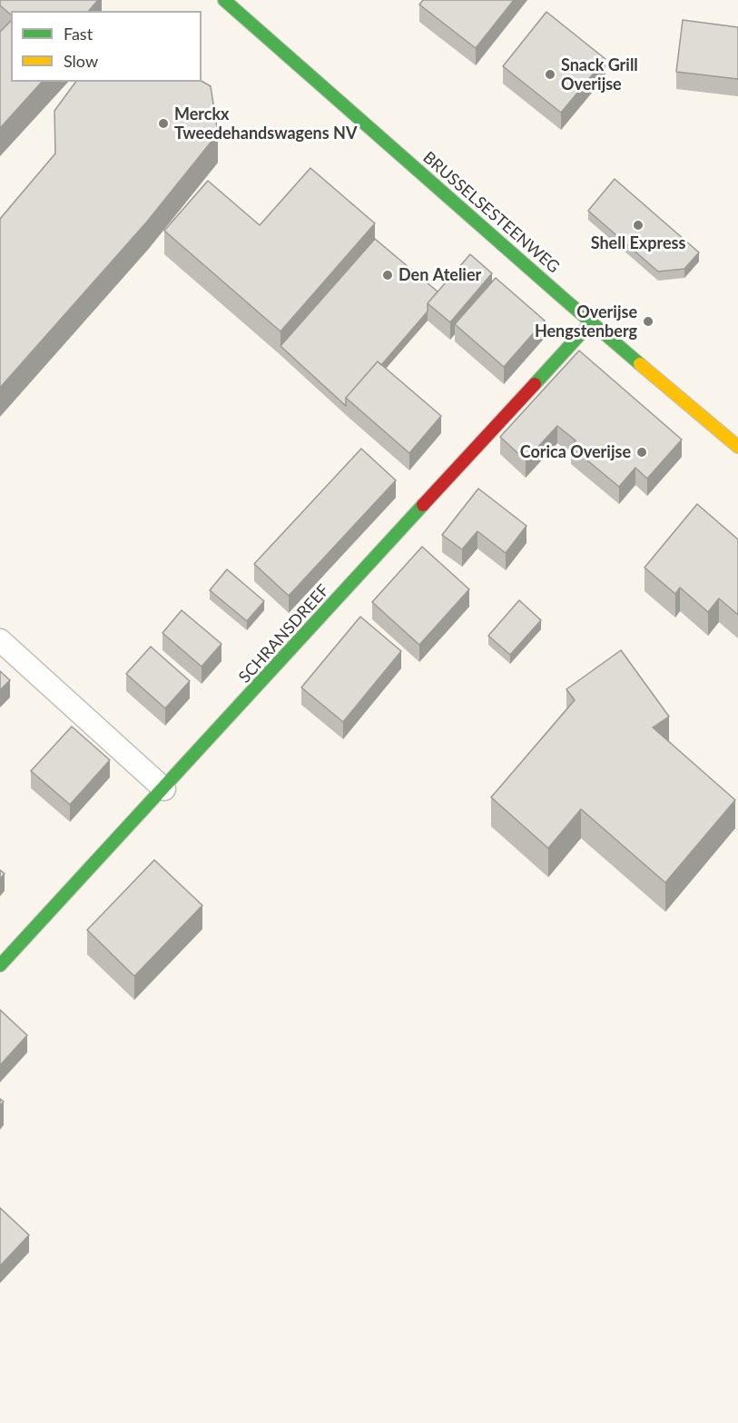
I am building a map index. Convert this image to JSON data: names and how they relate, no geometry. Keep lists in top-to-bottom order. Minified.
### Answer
{"streets":{"street":["BRUSSELSESTEENWEG","SCHRANSDREEF"]},"crossings":[["BRUSSELSESTEENWEG","SCHRANSDREEF"]],"places":["Snack Grill Overijse","Merckx Tweedehandswagens NV","Shell Express","Den Atelier","Overijse Hengstenberg","Corica Overijse"],"legend":["Fast","Slow"]}
